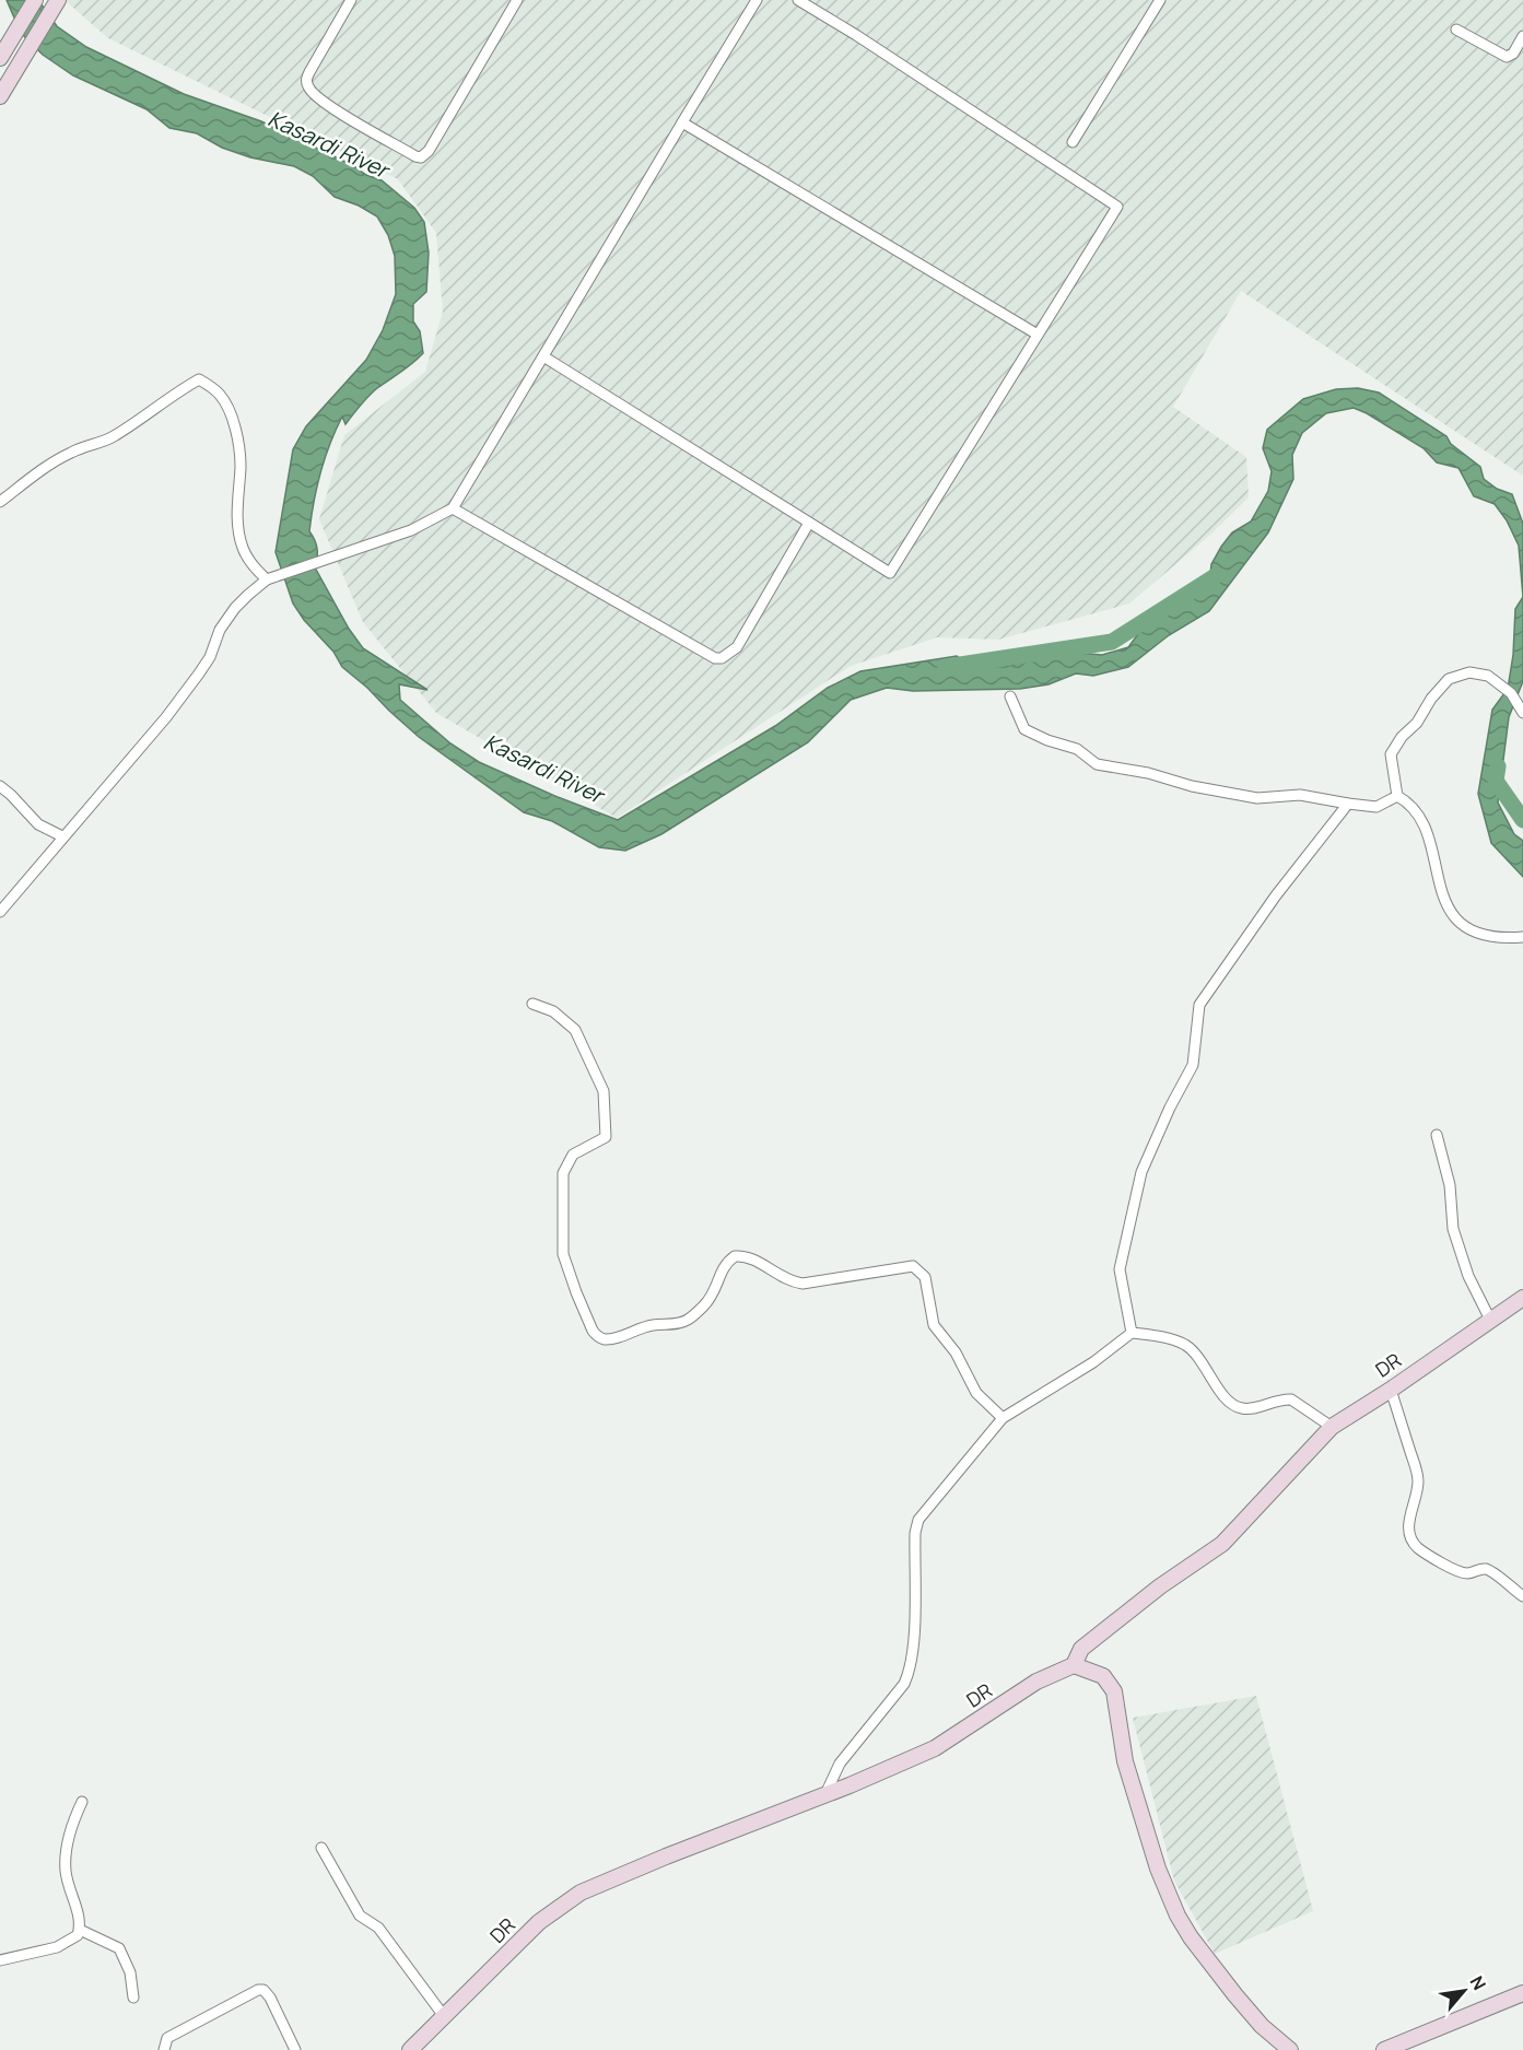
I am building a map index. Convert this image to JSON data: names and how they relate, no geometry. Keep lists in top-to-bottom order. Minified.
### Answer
{"streets":{"main road":["DR"]},"water":["Kasardi River"],"north":"top right"}
